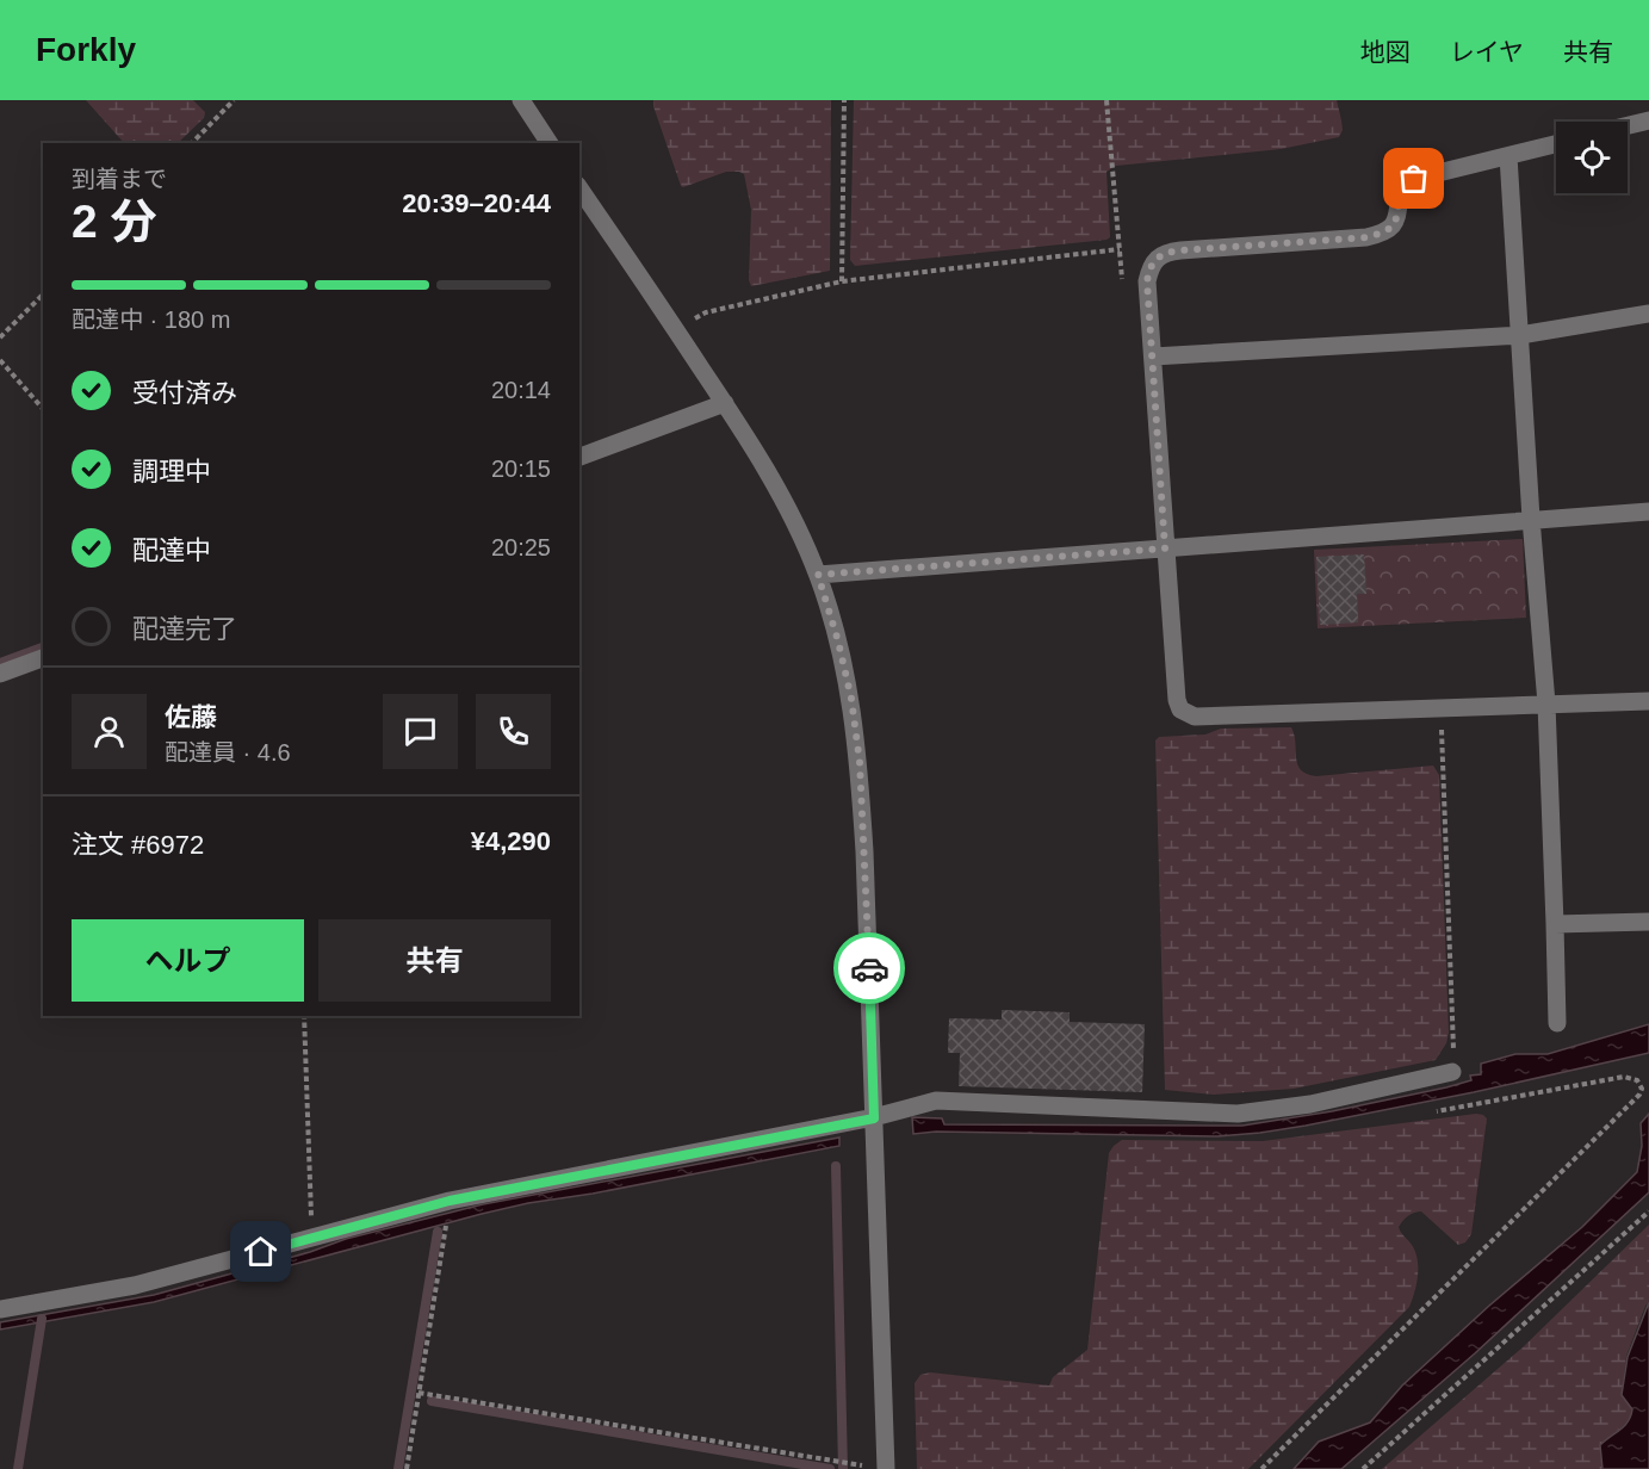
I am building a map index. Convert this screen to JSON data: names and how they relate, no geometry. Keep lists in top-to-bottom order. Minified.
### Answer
{"page":{"header":"Forkly","nav":["地図","レイヤ","共有"],"heading":["2 分","到着まで","20:39–20:44"],"panel":["佐藤","配達員 · 4.6","注文 #6972","¥4,290"],"bar":"配達中 · 180 m","list":[["受付済み","20:14"],["調理中","20:15"],["配達中","20:25"],"配達完了"],"buttons":["ヘルプ","共有"]}}
